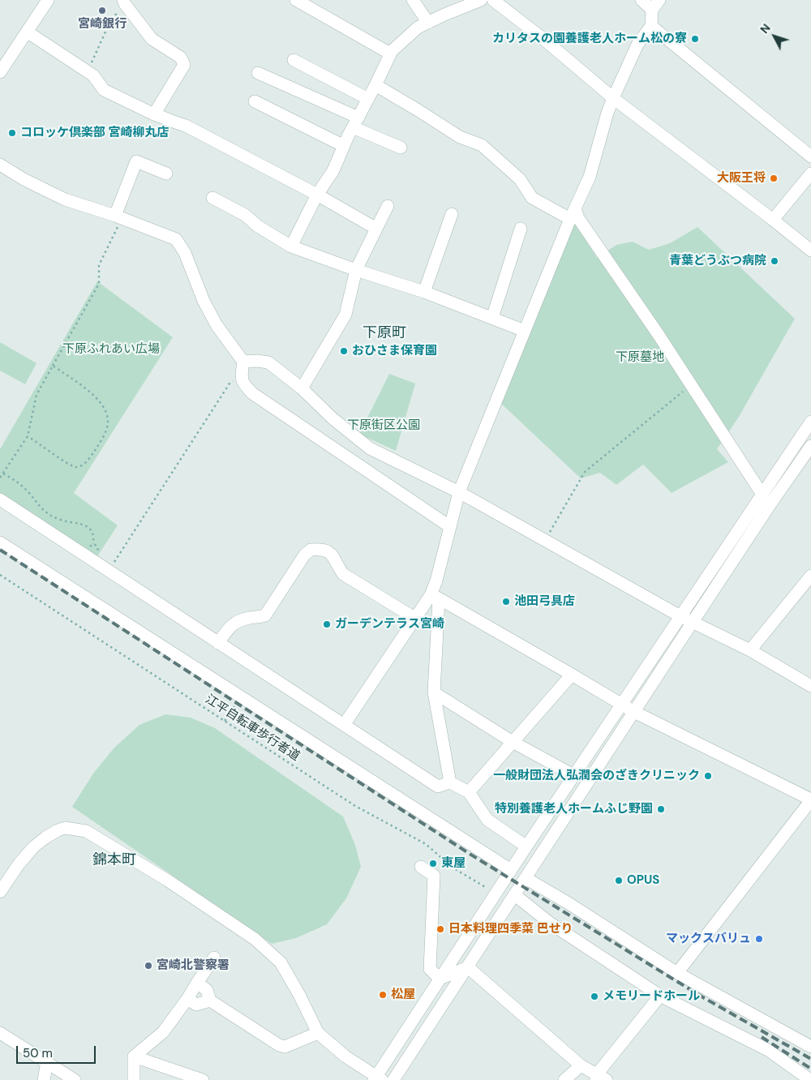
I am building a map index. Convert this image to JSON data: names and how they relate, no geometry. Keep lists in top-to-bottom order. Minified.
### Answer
{"streets":{"path":["江平自転車歩行者道"]},"districts":["下原町","錦本町"],"parks":["下原ふれあい広場","下原墓地","下原街区公園"],"places":["宮崎銀行","カリタスの園養護老人ホーム松の寮","コロッケ倶楽部 宮崎柳丸店","大阪王将","青葉どうぶつ病院","おひさま保育園","池田弓具店","ガーデンテラス宮崎","一般財団法人弘潤会のざきクリニック","特別養護老人ホームふじ野園","東屋","OPUS","日本料理四季菜 巴せり","マックスバリュ","宮崎北警察署","松屋","メモリードホール"],"scale_bar":"50 m","north":"top left"}
